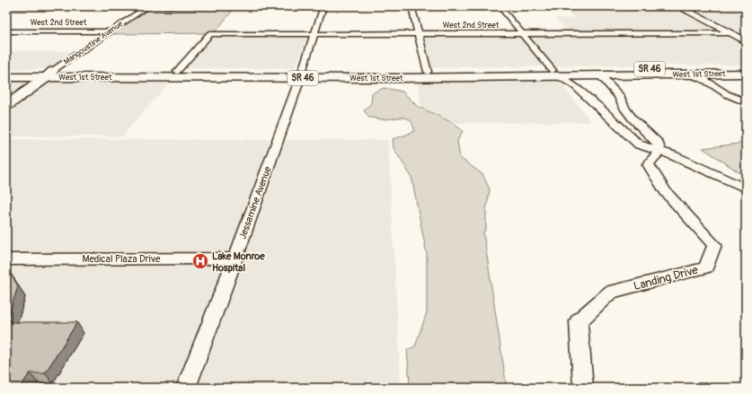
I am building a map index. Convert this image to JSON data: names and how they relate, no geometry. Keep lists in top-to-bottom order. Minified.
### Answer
{"streets":{"main road":["SR 46","West 1st Street"],"street":["West 2nd Street","Mangoustine Avenue","Jessamine Avenue","Medical Plaza Drive","Landing Drive"]},"crossings":[["West 2nd Street","Mangoustine Avenue"],["West 2nd Street","West 1st Street"],["West 2nd Street","Jessamine Avenue"],["Mangoustine Avenue","West 1st Street"],["West 1st Street","Jessamine Avenue"],["Jessamine Avenue","Medical Plaza Drive"]],"places":{"hospital":["Lake Monroe Hospital"]}}
